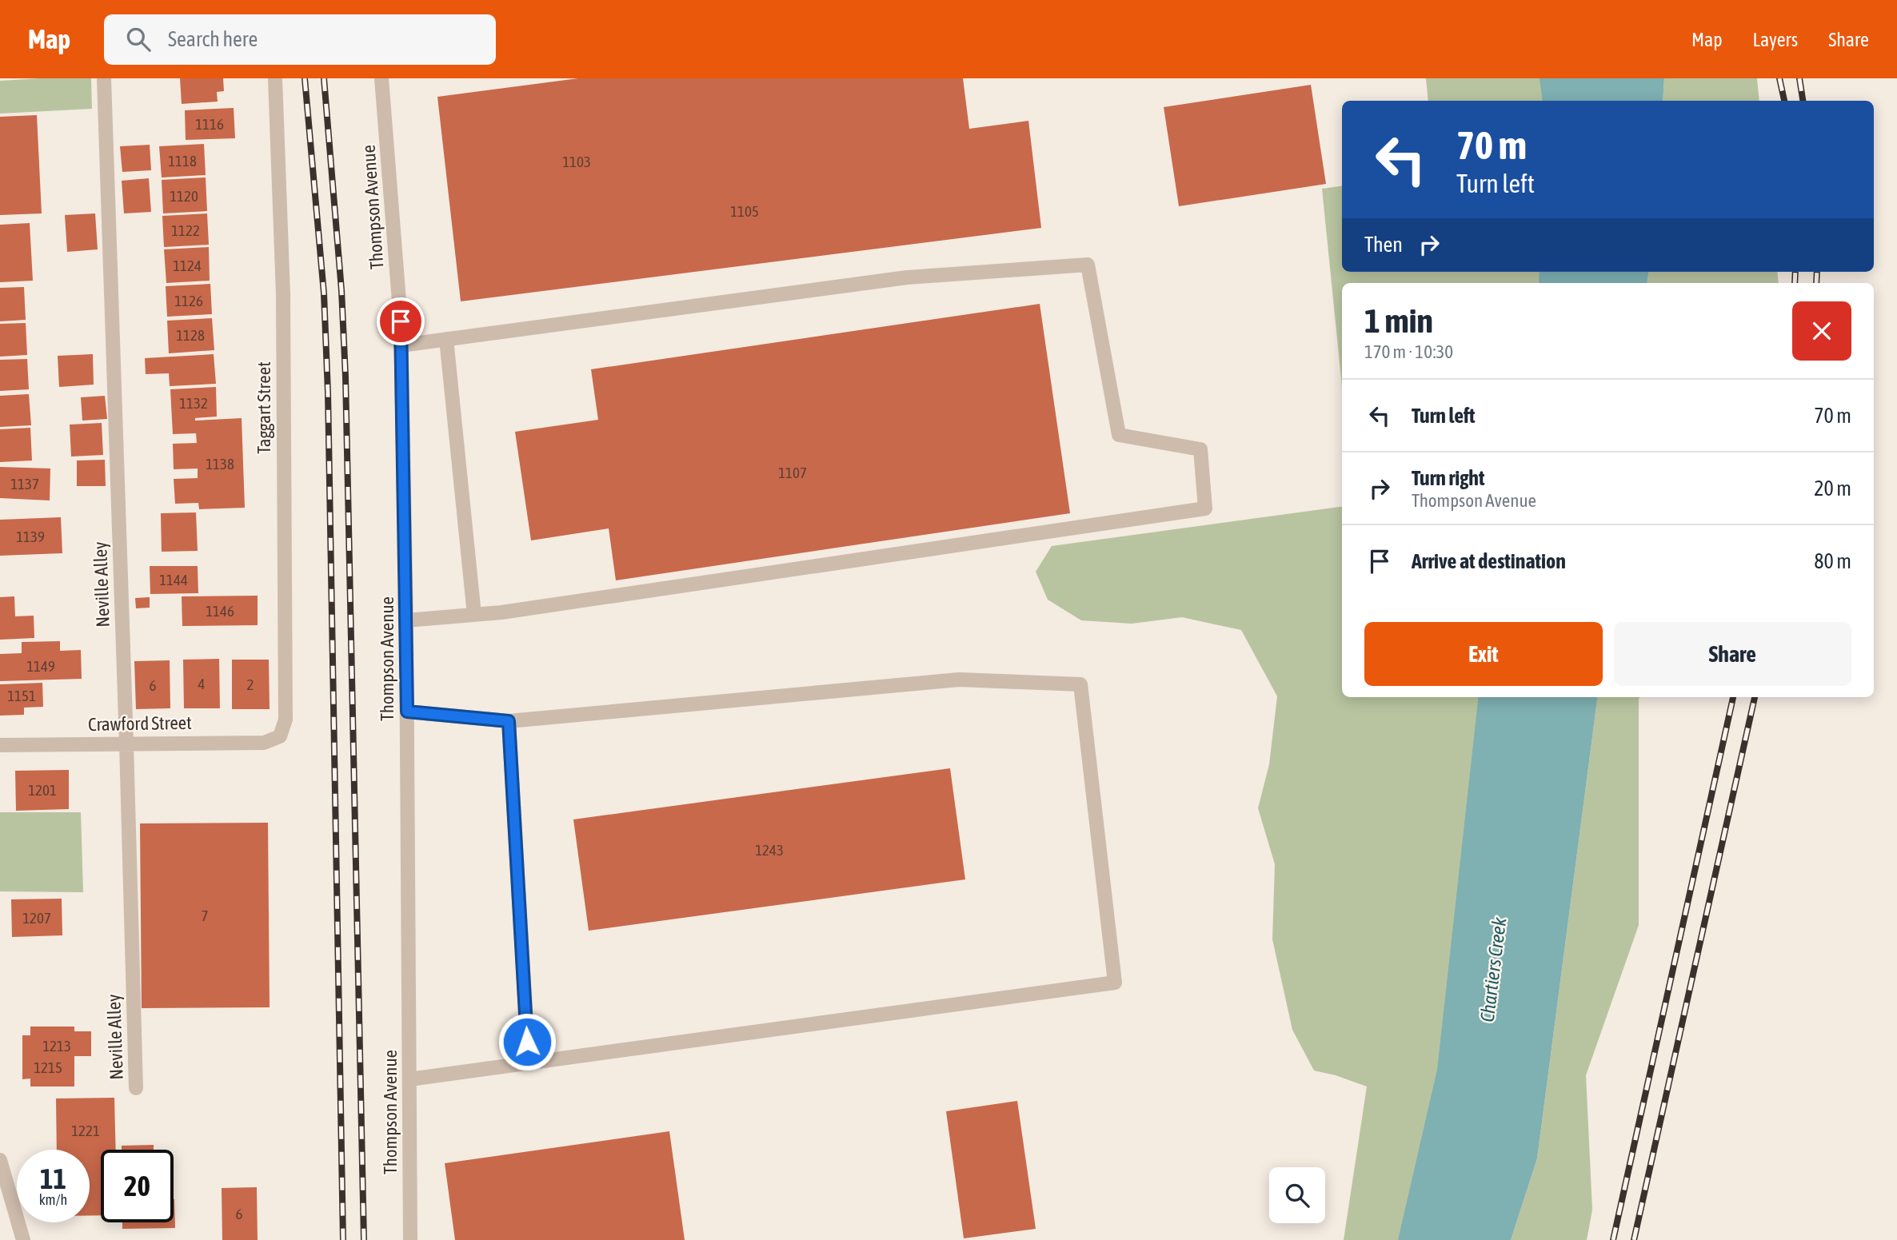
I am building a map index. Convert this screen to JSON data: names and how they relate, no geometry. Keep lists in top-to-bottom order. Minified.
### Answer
{"streets":{"street":["Thompson Avenue","Taggart Street","Neville Alley","Crawford Street"]},"crossings":[["Taggart Street","Crawford Street"],["Neville Alley","Crawford Street"]],"water":["Chartiers Creek"],"house_numbers":["1116","1118","1103","1120","1105","1122","1124","1126","1128","1132","1138","1107","1137","1139","1144","1146","1149","4","2","6","1151","1201","1243","7","1207","1213","1215","1221","6"],"page":{"header":"Map","search":"Search here","nav":["Map","Layers","Share"],"turn":["70 m","Turn left"],"then":"Then","heading":["1 min","170 m · 10:30"],"list":[{"name":"Turn left","value":"70 m"},{"name":"Turn right","note":"Thompson Avenue","value":"20 m"},{"name":"Arrive at destination","value":"80 m"}],"buttons":["Exit","Share"],"speed":"11 km/h","limit":"20"}}
